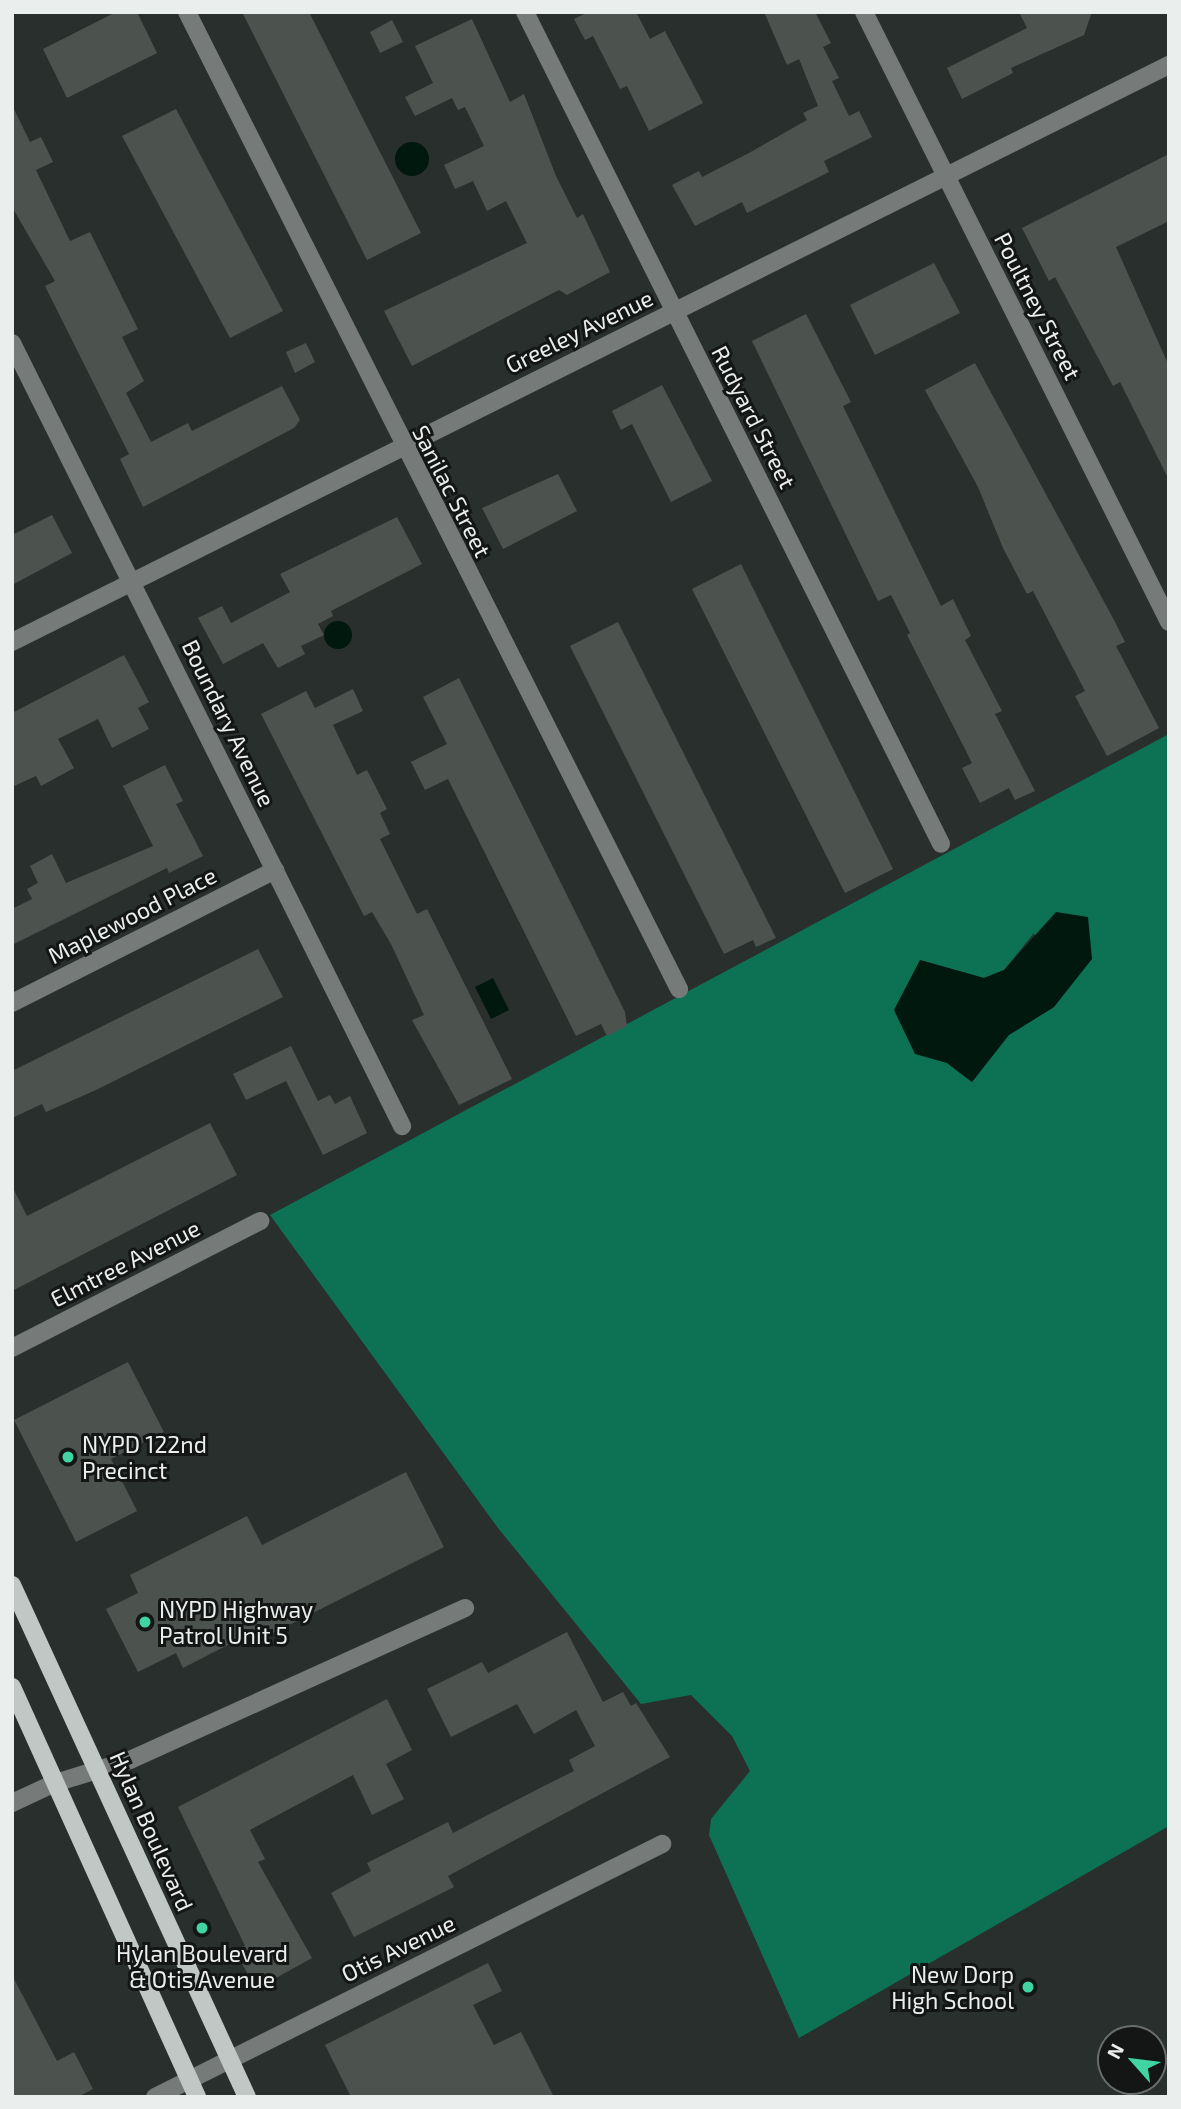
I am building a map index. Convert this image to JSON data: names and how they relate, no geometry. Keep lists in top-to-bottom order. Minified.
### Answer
{"streets":{"main road":["Hylan Boulevard"],"street":["Poultney Street","Greeley Avenue","Rudyard Street","Sanilac Street","Boundary Avenue","Maplewood Place","Elmtree Avenue","Otis Avenue"]},"crossings":[["Poultney Street","Greeley Avenue"],["Greeley Avenue","Rudyard Street"],["Greeley Avenue","Sanilac Street"],["Greeley Avenue","Boundary Avenue"],["Boundary Avenue","Maplewood Place"],["Hylan Boulevard","Otis Avenue"]],"places":["NYPD 122nd Precinct","NYPD Highway Patrol Unit 5","Hylan Boulevard & Otis Avenue","New Dorp High School"],"north":"top left"}
